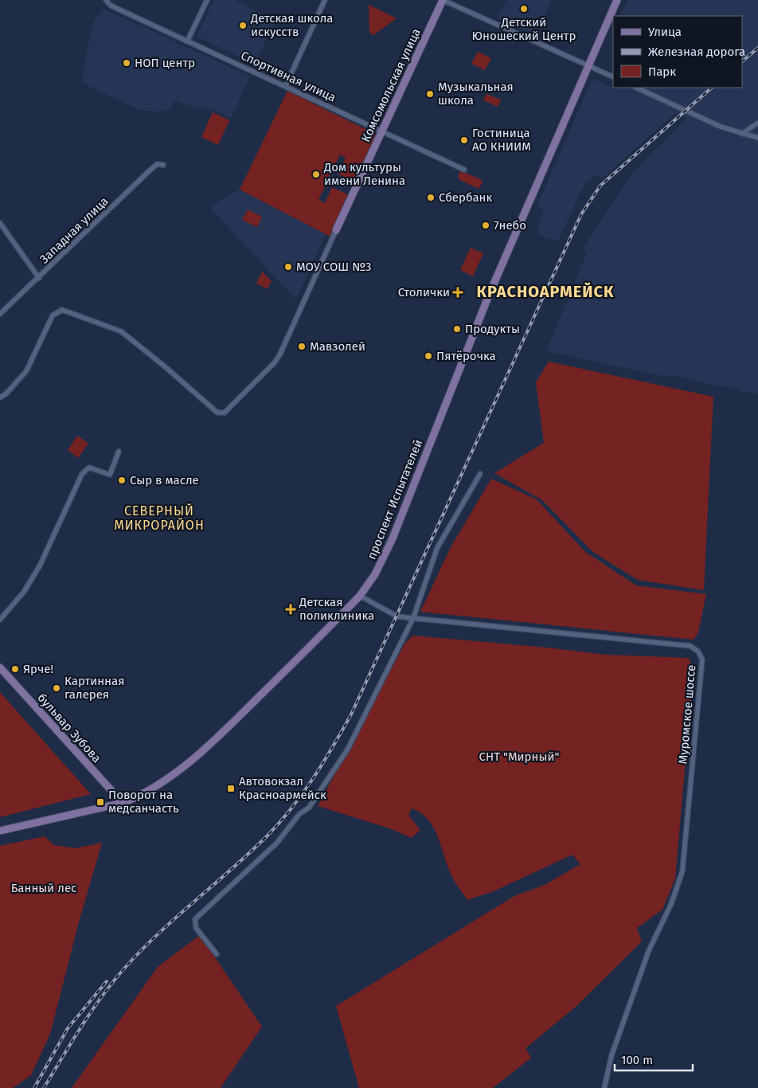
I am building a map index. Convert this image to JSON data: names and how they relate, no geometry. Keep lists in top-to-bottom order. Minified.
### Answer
{"streets":{"main road":["Комсомольская улица","проспект Испытателей","бульвар Зубова"],"street":["Спортивная улица","Западная улица","Муромское шоссе"]},"crossings":[["Спортивная улица","Комсомольская улица"],["проспект Испытателей","Муромское шоссе"],["проспект Испытателей","бульвар Зубова"]],"districts":["КРАСНОАРМЕЙСК","СЕВЕРНЫЙ МИКРОРАЙОН"],"parks":["СНТ \"Мирный\"","Банный лес"],"places":{"other":["Детский Юношеский Центр","Детская школа искусств","НОП центр","Музыкальная школа","Гостиница АО КНИИМ","Дом культуры имени Ленина","Сбербанк","7небо","МОУ СОШ №3","Продукты","Мавзолей","Пятёрочка","Сыр в масле","Ярче!","Картинная галерея"],"health":["Столички","Детская поликлиника"],"transit":["Автовокзал Красноармейск","Поворот на медсанчасть"]},"legend":["Улица","Железная дорога","Парк"],"scale_bar":"100 m"}
